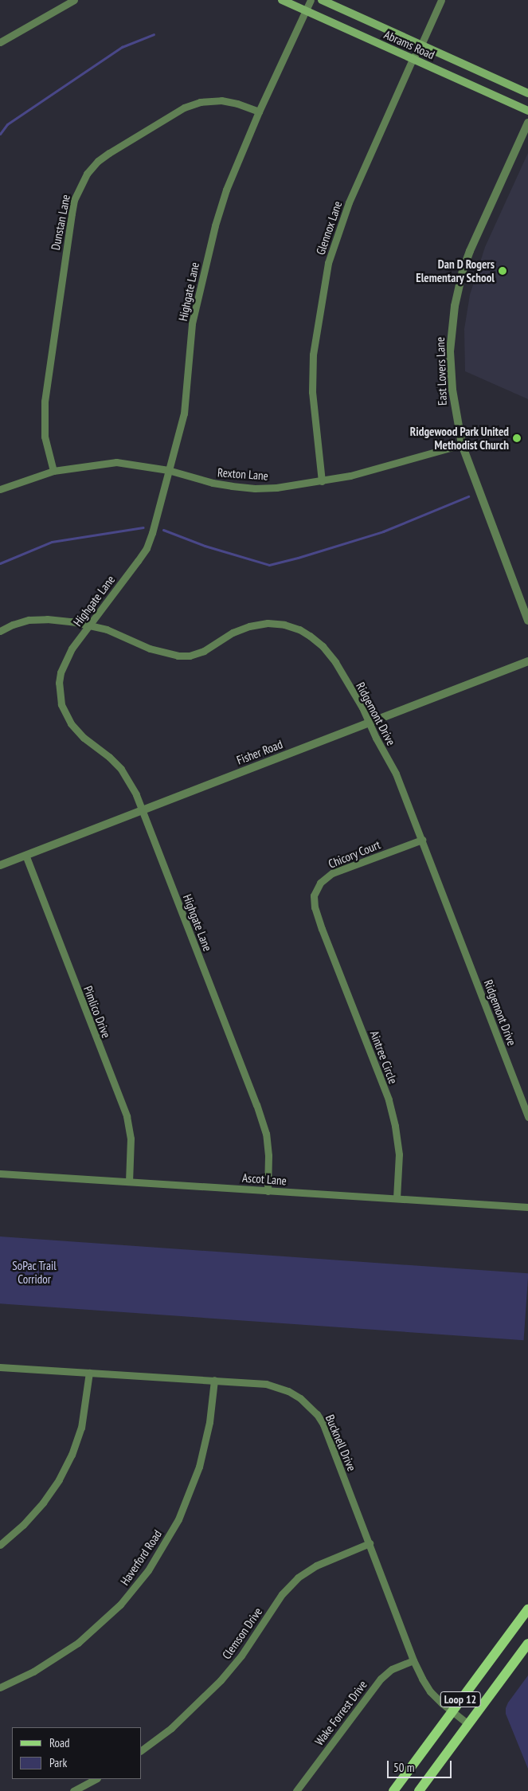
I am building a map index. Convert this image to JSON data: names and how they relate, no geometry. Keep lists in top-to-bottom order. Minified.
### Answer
{"streets":{"main road":["Abrams Road","Loop 12"],"street":["Dunstan Lane","Glennox Lane","Highgate Lane","East Lovers Lane","Rexton Lane","Ridgemont Drive","Fisher Road","Chicory Court","Pimlico Drive","Aintree Circle","Ascot Lane","Bucknell Drive","Haverford Road","Clemson Drive","Wake Forrest Drive"]},"crossings":[["Abrams Road","Glennox Lane"],["Abrams Road","Highgate Lane"],["Dunstan Lane","Highgate Lane"],["Dunstan Lane","Rexton Lane"],["Glennox Lane","Rexton Lane"],["Highgate Lane","Rexton Lane"],["Highgate Lane","Ridgemont Drive"],["Highgate Lane","Fisher Road"],["Highgate Lane","Ascot Lane"],["East Lovers Lane","Rexton Lane"],["Ridgemont Drive","Fisher Road"],["Ridgemont Drive","Chicory Court"],["Fisher Road","Pimlico Drive"],["Chicory Court","Aintree Circle"],["Pimlico Drive","Ascot Lane"],["Aintree Circle","Ascot Lane"],["Bucknell Drive","Haverford Road"],["Bucknell Drive","Clemson Drive"],["Bucknell Drive","Loop 12"],["Bucknell Drive","Wake Forrest Drive"]],"parks":["SoPac Trail Corridor"],"places":["Dan D Rogers Elementary School","Ridgewood Park United Methodist Church"],"legend":["Road","Park"],"scale_bar":"50 m"}
